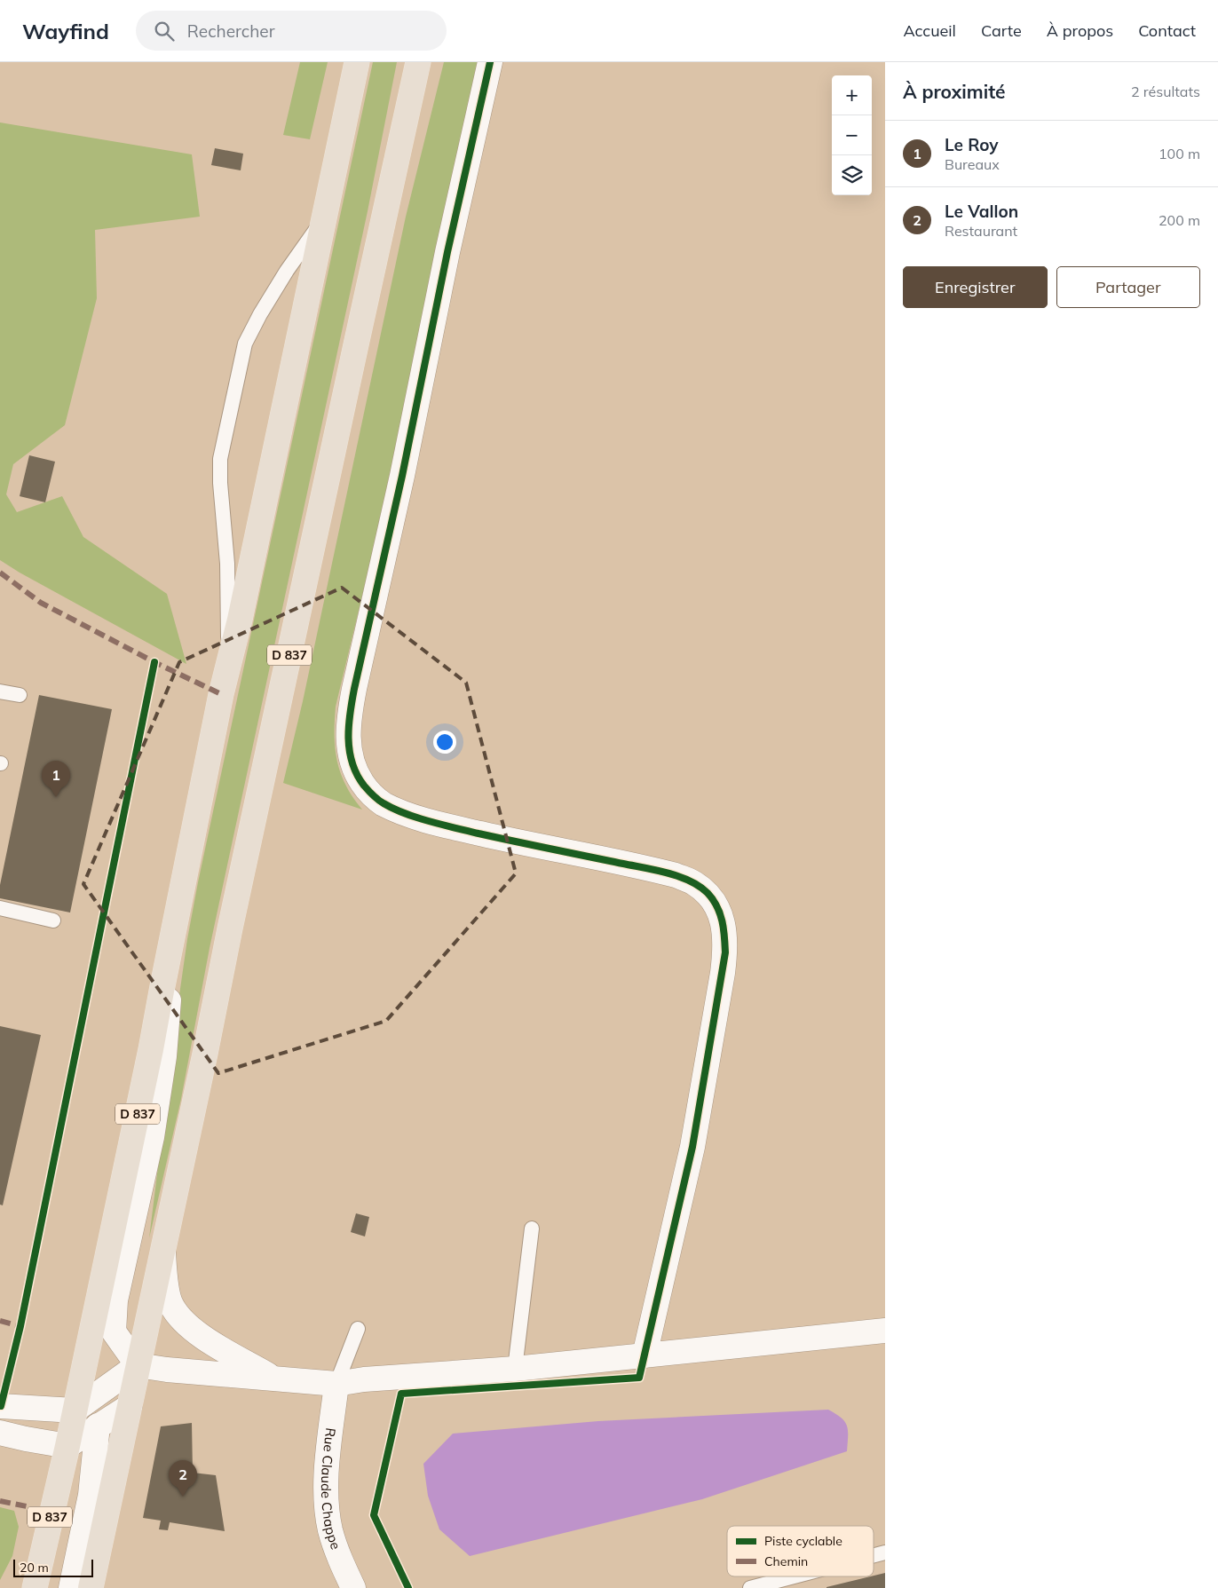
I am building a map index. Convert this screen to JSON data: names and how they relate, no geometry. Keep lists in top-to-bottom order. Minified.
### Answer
{"streets":{"main road":["D 837"],"street":["Rue Claude Chappe"]},"legend":["Piste cyclable","Chemin"],"scale_bar":"20 m","page":{"header":"Wayfind","search":"Rechercher","nav":["Accueil","Carte","À propos","Contact"],"heading":["À proximité","2 résultats"],"map_buttons":["+","−"],"list":[{"mark":"1","name":"Le Roy","note":"Bureaux","value":"100 m"},{"mark":"2","name":"Le Vallon","note":"Restaurant","value":"200 m"}],"buttons":["Enregistrer","Partager"],"pins":["1","2"],"scale":"20 m"}}
